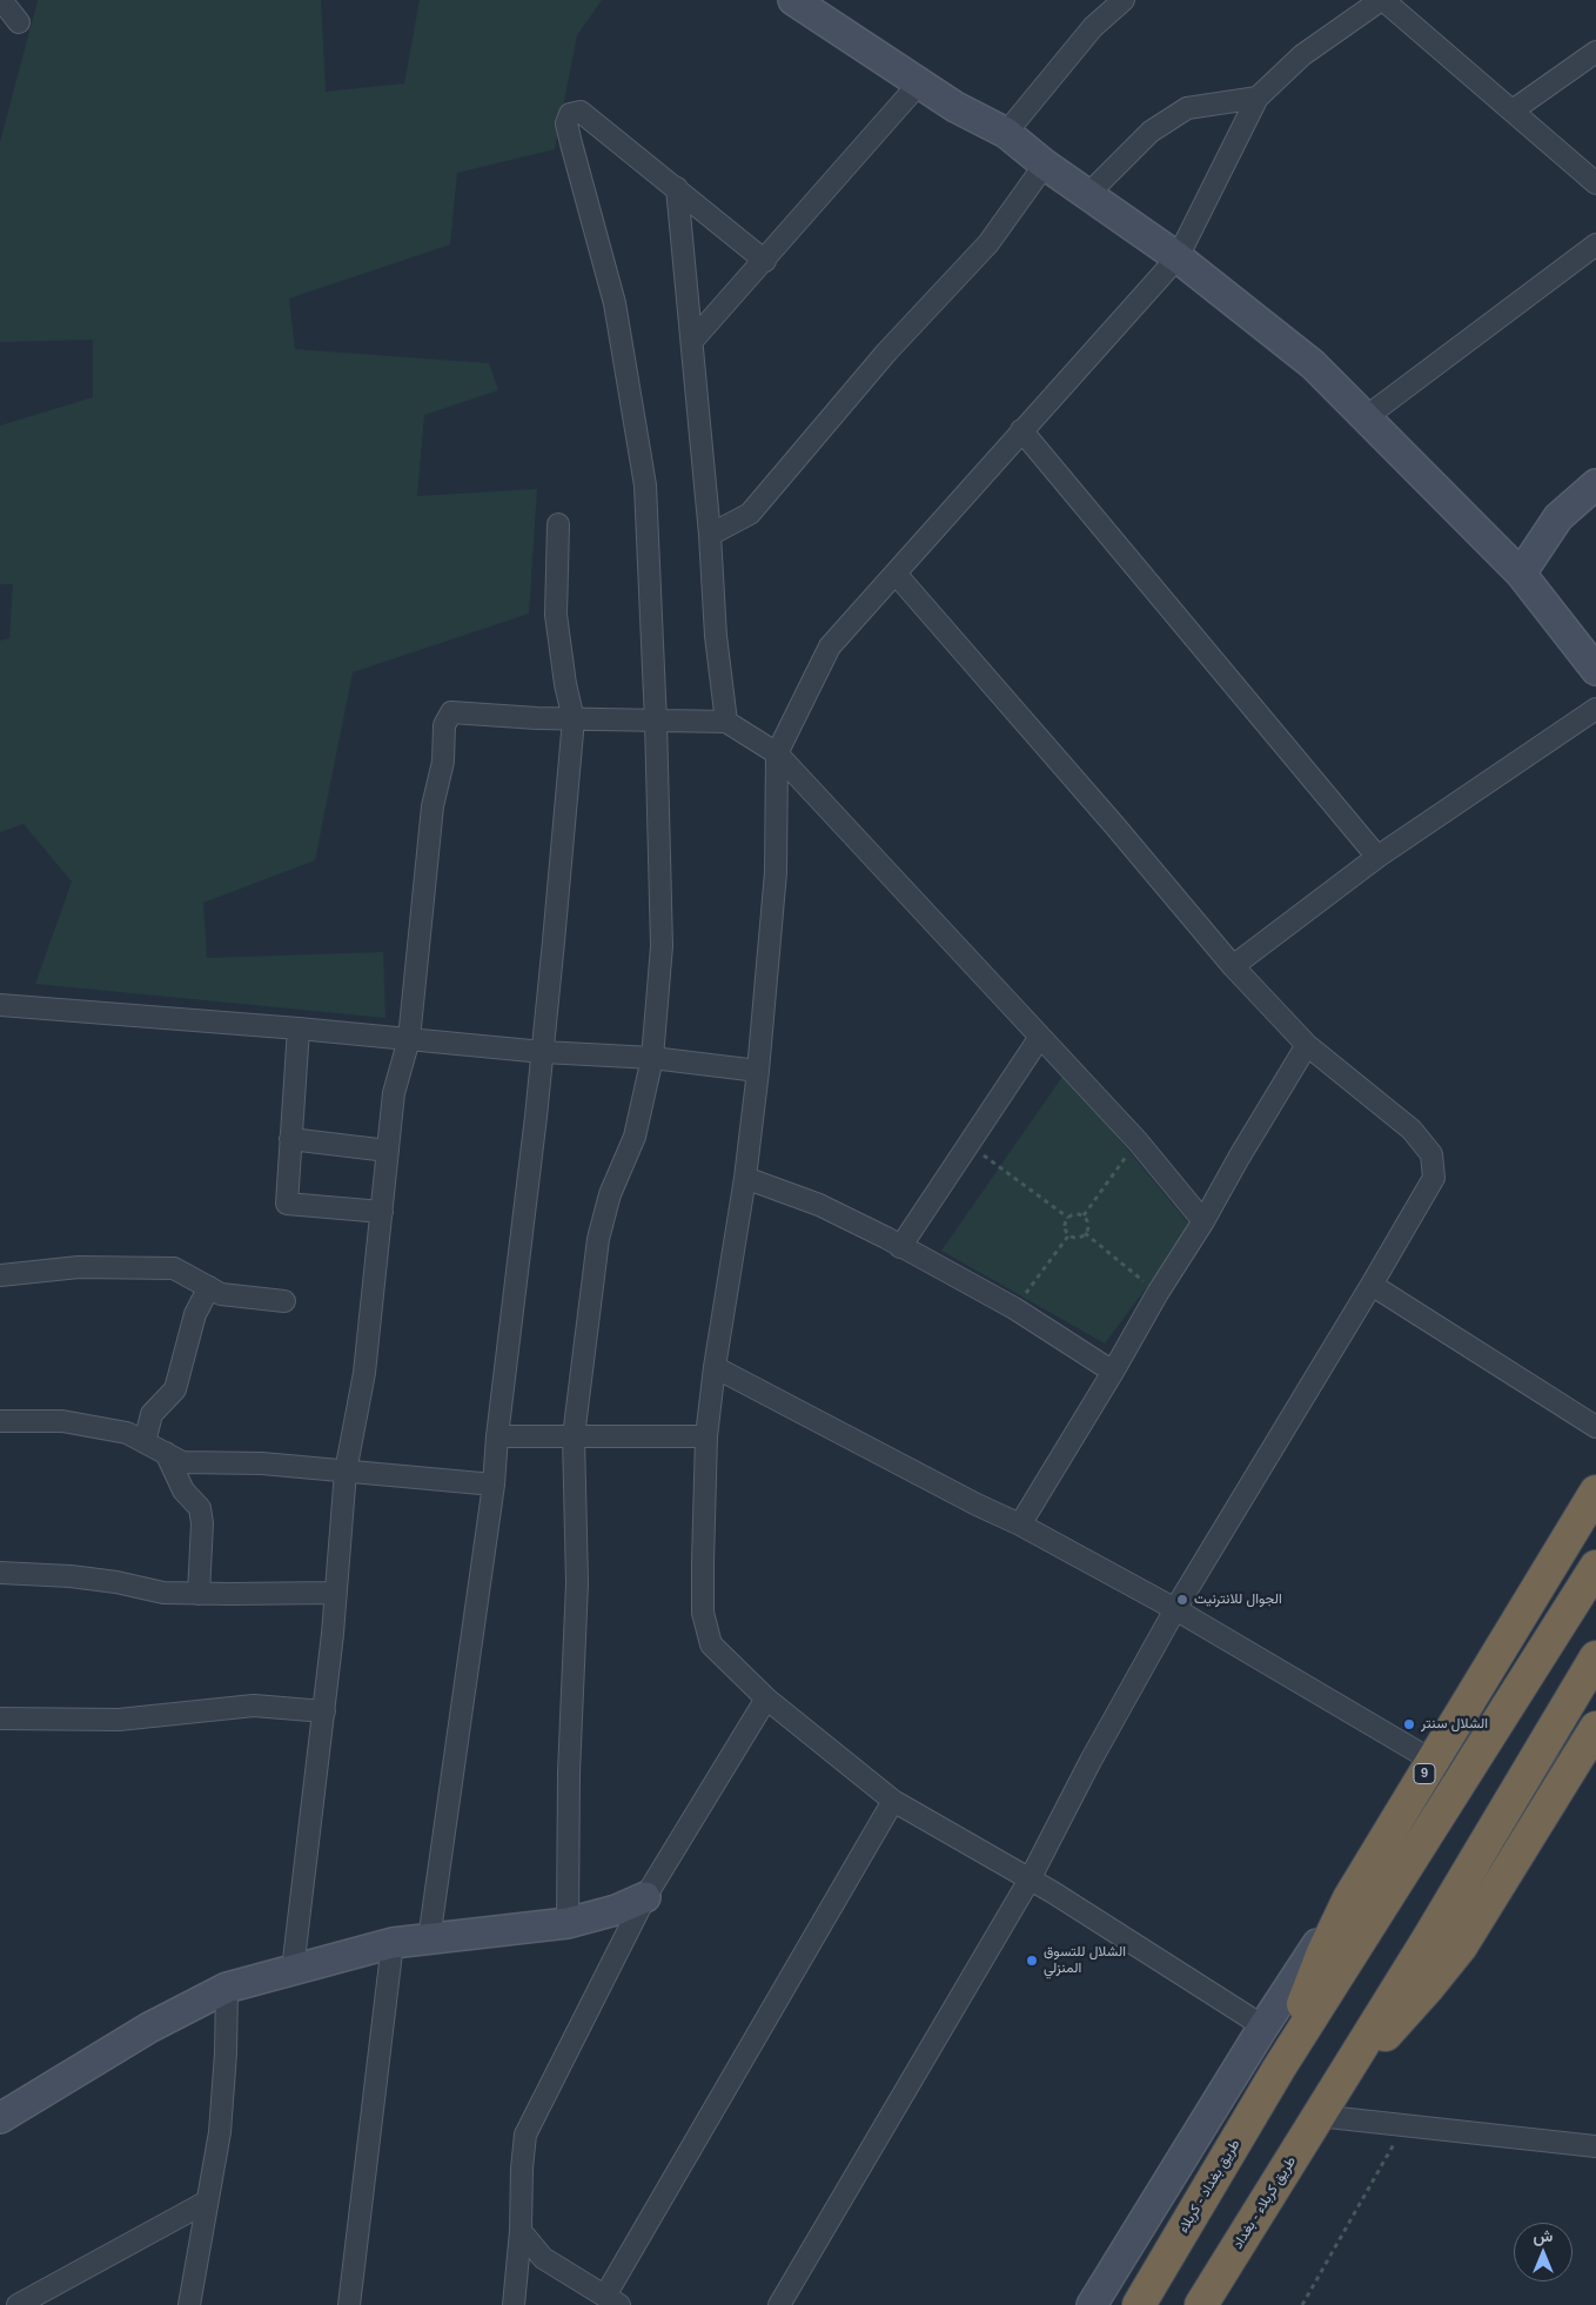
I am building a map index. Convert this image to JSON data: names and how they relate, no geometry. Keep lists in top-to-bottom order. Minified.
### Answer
{"streets":{"highway":["9","طريق بغداد - كربلاء","طريق كربلاء - بغداد"]},"crossings":[["9","طريق بغداد - كربلاء"]],"places":["الجوال للانترنيت","الشلال سنتر","الشلال للتسوق المنزلي"],"north":"top"}
